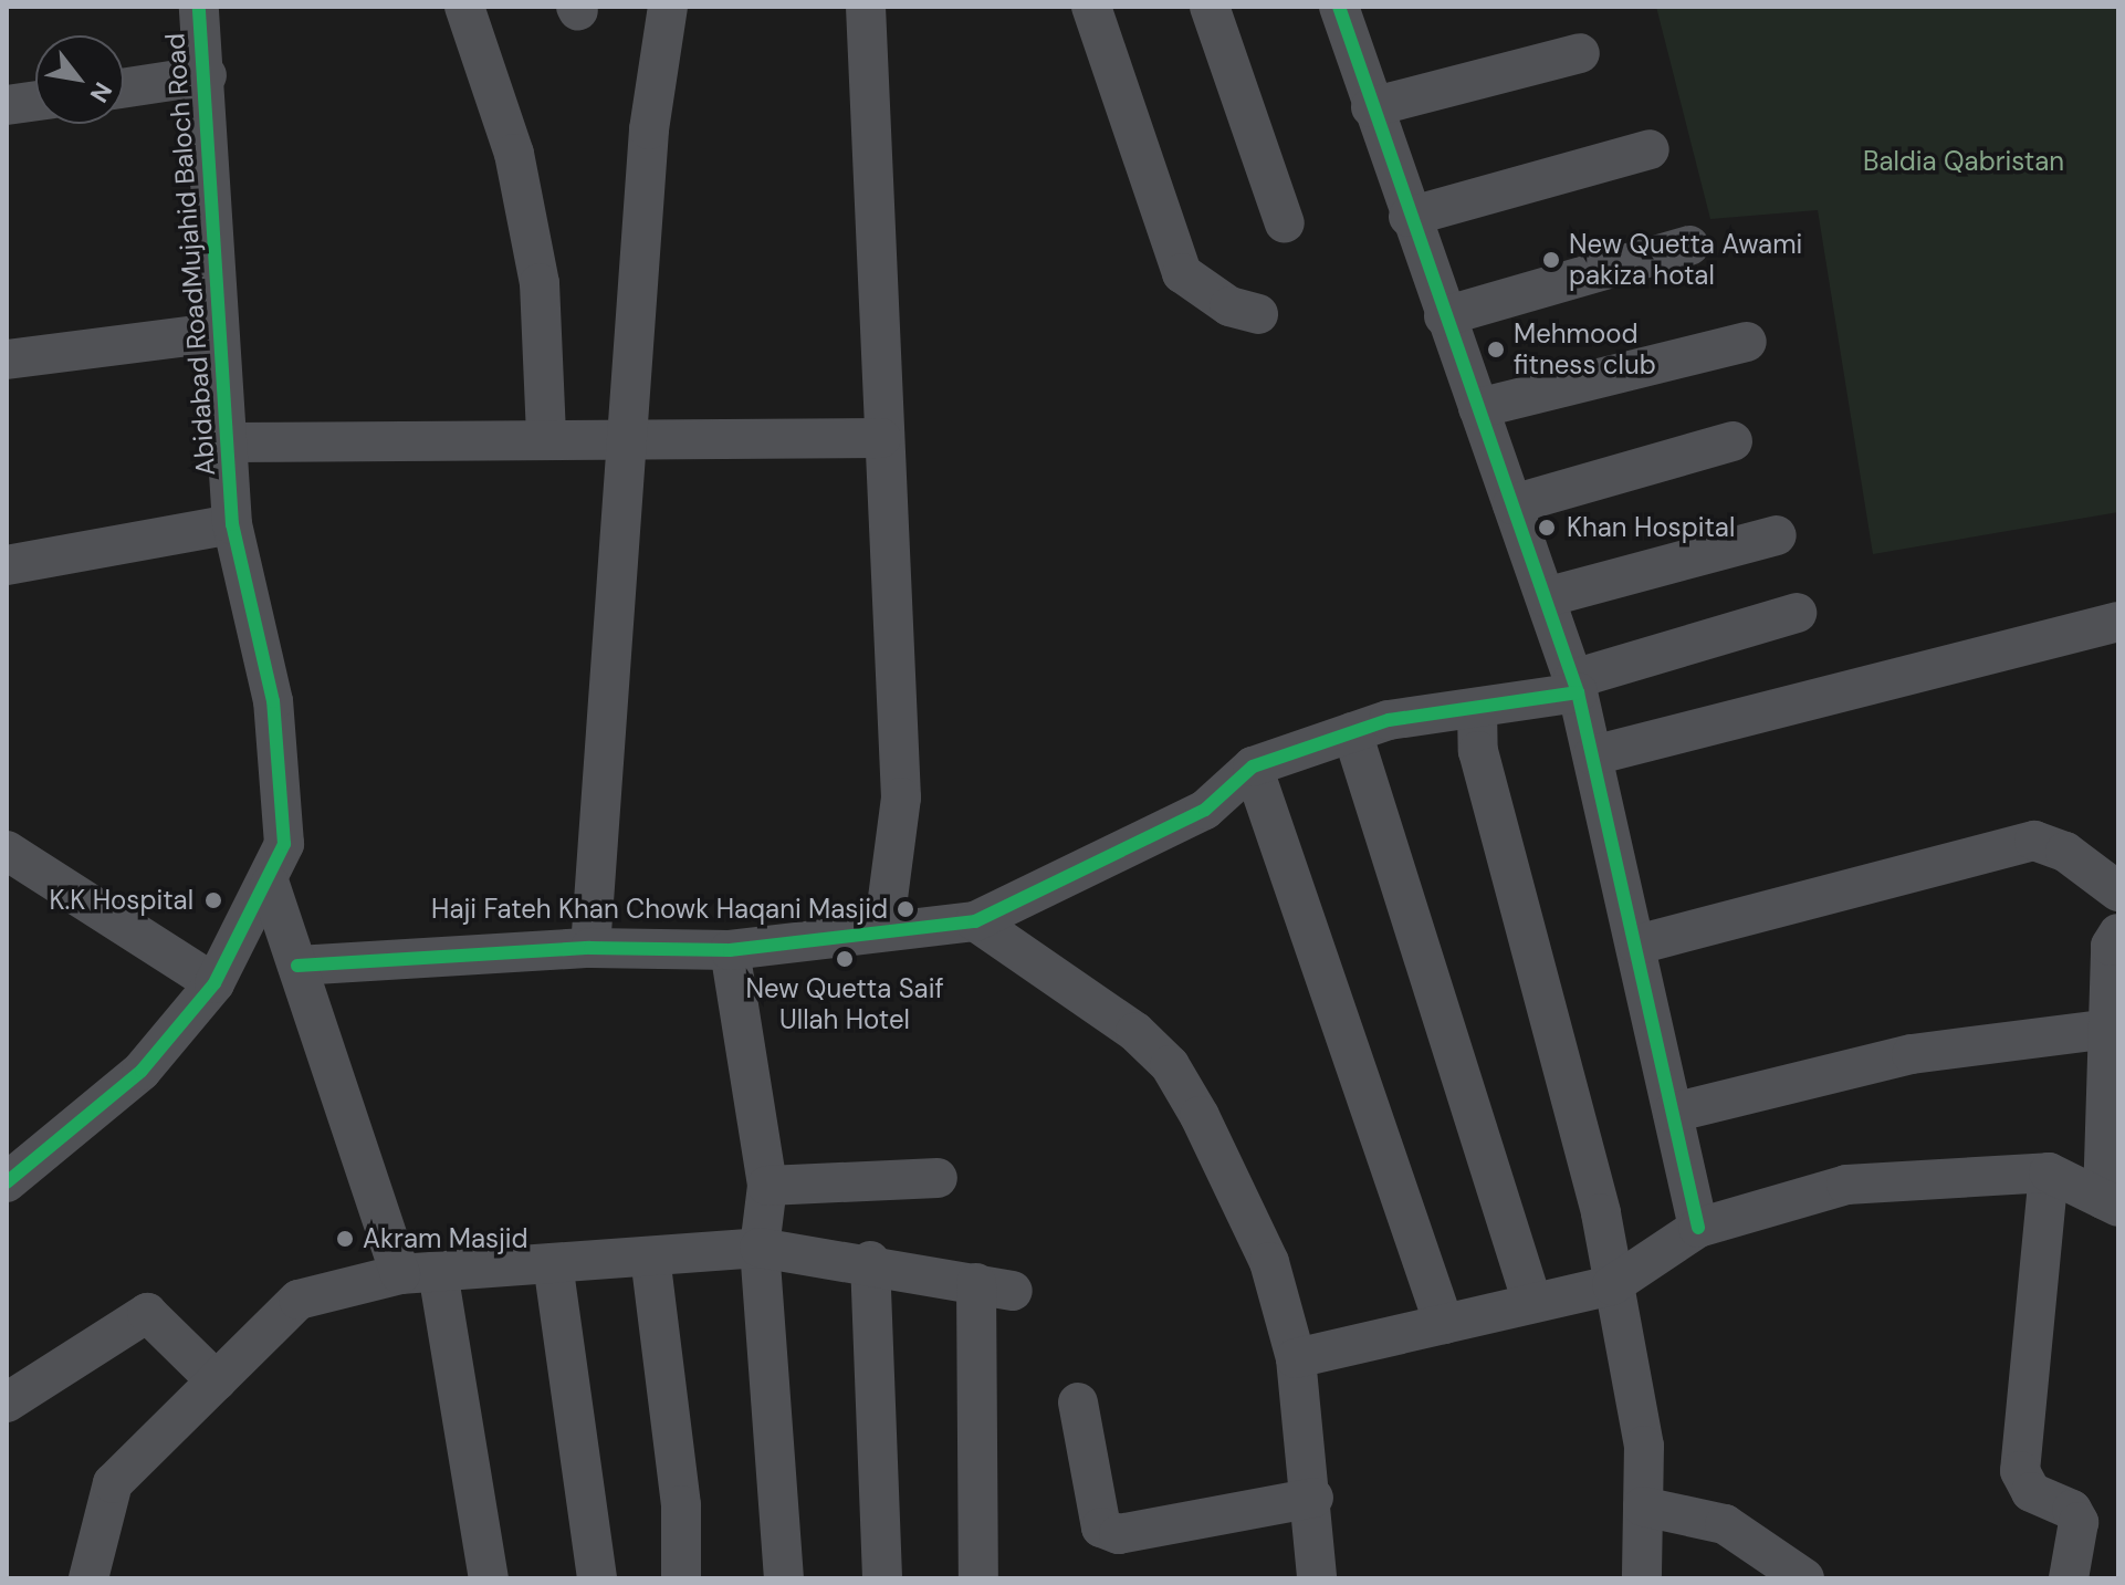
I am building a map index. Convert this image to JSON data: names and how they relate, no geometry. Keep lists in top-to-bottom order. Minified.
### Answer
{"streets":{"street":["Abidabad RoadMujahid Baloch Road"]},"parks":["Baldia Qabristan"],"places":["New Quetta Awami pakiza hotal","Mehmood fitness club","Khan Hospital","K.K Hospital","Haji Fateh Khan Chowk Haqani Masjid","New Quetta Saif Ullah Hotel","Akram Masjid"],"north":"bottom right"}
